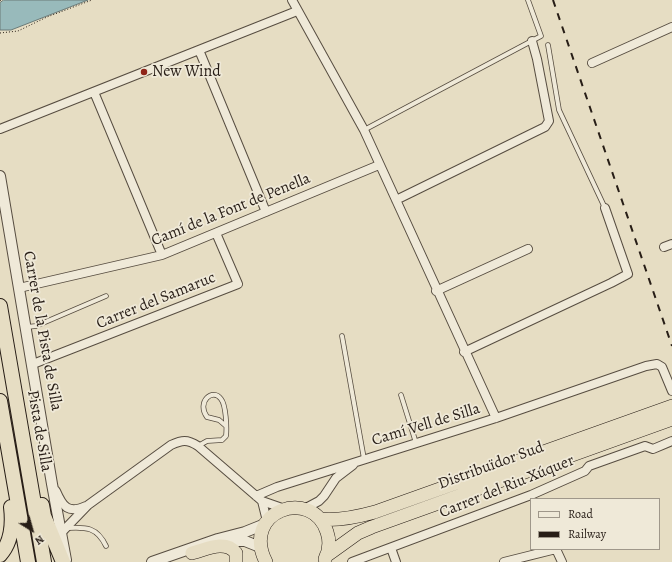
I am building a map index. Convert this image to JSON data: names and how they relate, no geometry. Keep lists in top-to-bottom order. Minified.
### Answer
{"streets":{"highway":["Pista de Silla","Distribuïdor Sud"],"street":["Camí de la Font de Penella","Carrer del Samaruc","Carrer de la Pista de Silla","Camí Vell de Silla","Carrer del Riu Xúquer"]},"crossings":[["Camí de la Font de Penella","Carrer del Samaruc"],["Camí de la Font de Penella","Carrer de la Pista de Silla"],["Camí de la Font de Penella","Camí Vell de Silla"],["Carrer del Samaruc","Carrer de la Pista de Silla"]],"places":["New Wind"],"legend":["Road","Railway"],"north":"bottom right"}
